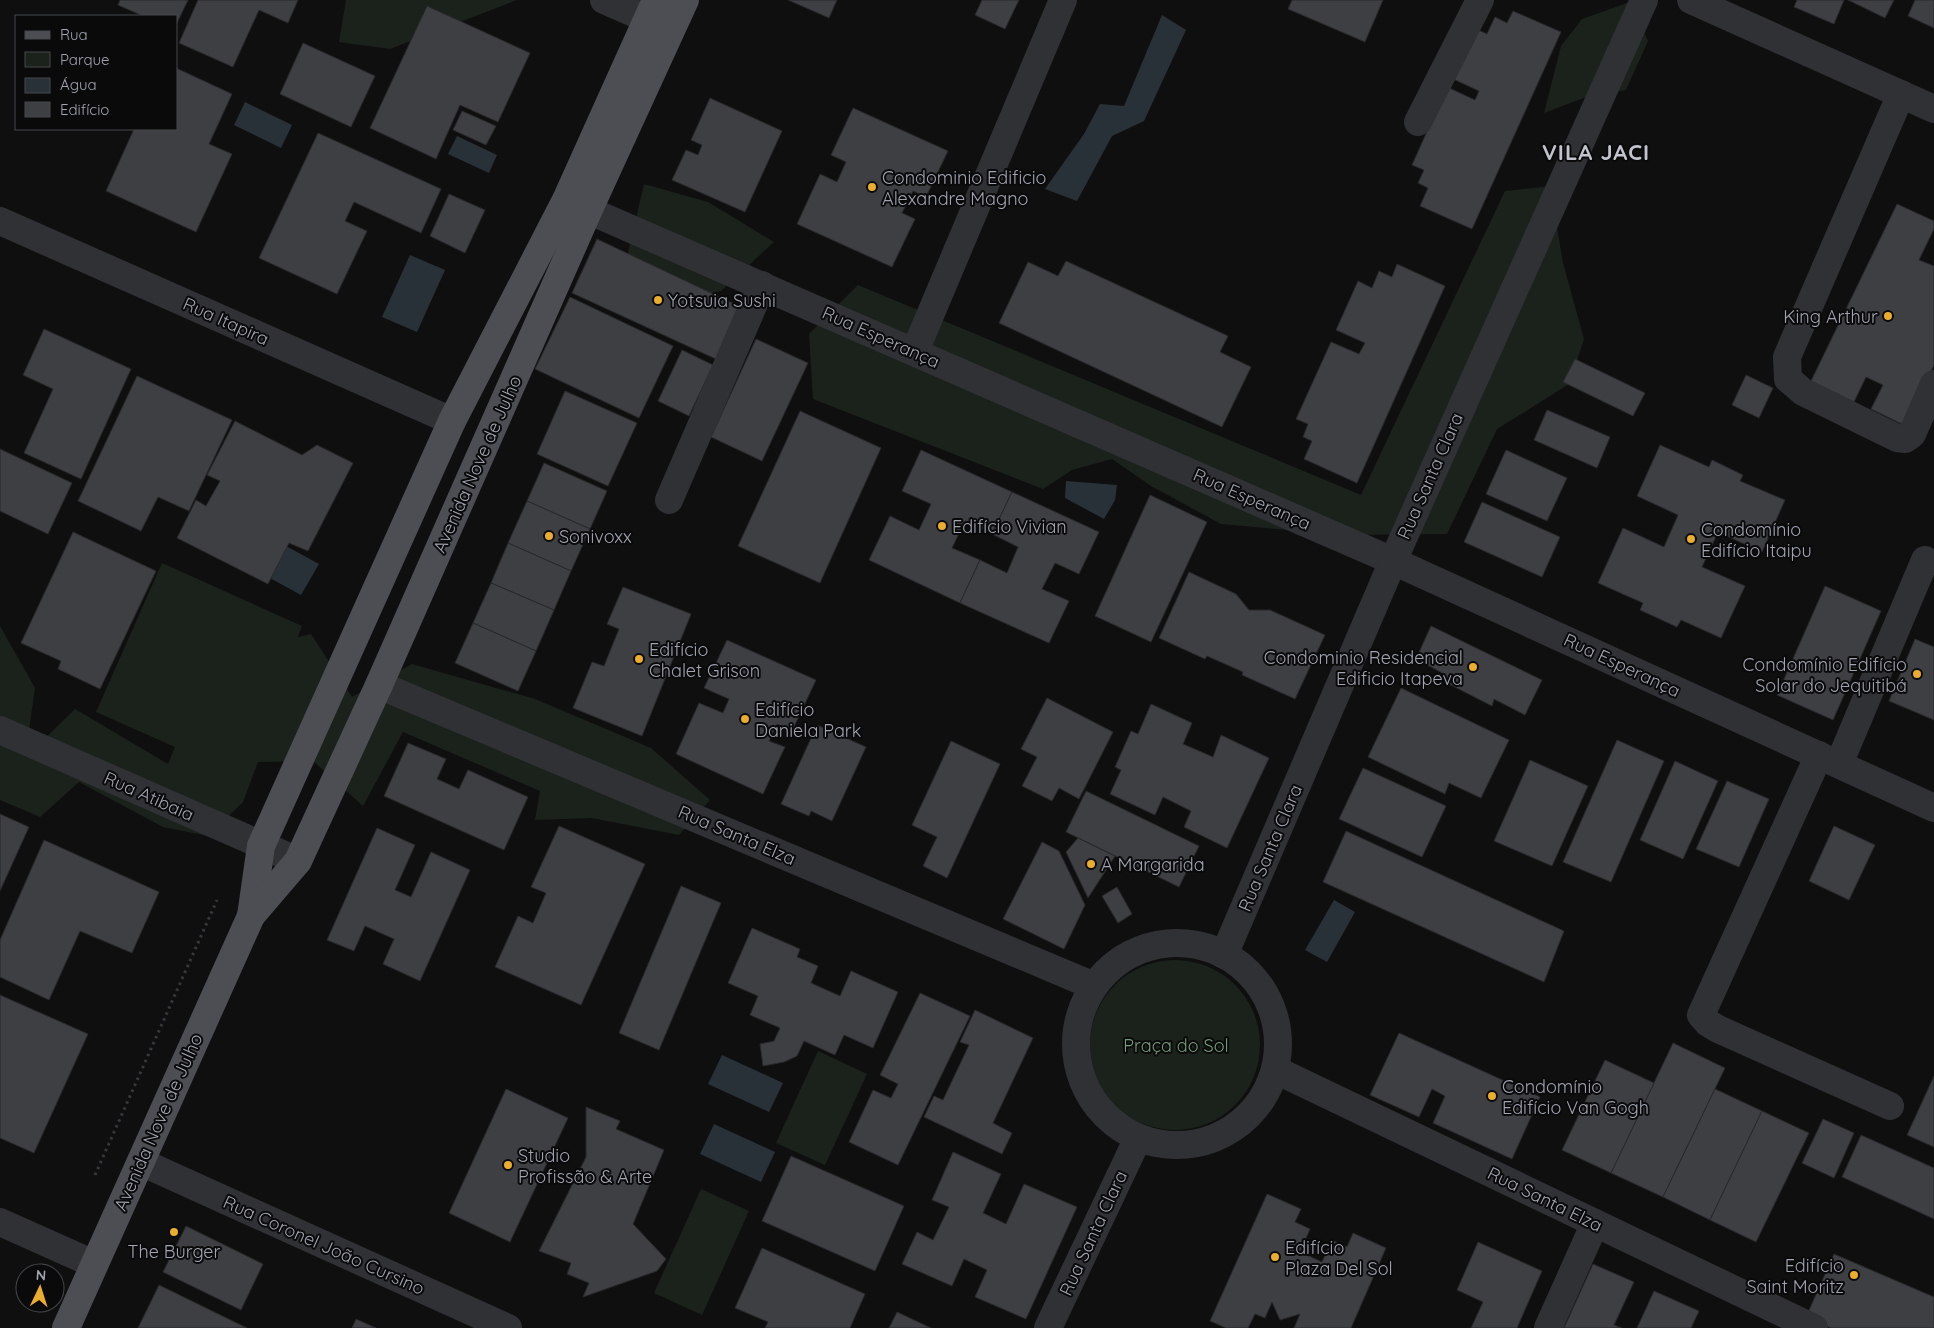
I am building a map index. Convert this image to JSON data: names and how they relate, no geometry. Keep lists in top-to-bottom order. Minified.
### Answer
{"streets":{"main road":["Avenida Nove de Julho"],"street":["Rua Itapira","Rua Esperança","Rua Santa Clara","Rua Atibaia","Rua Santa Elza","Rua Coronel João Cursino"]},"crossings":[["Rua Itapira","Avenida Nove de Julho"],["Rua Esperança","Avenida Nove de Julho"],["Rua Esperança","Rua Santa Clara"],["Avenida Nove de Julho","Rua Atibaia"],["Avenida Nove de Julho","Rua Santa Elza"],["Avenida Nove de Julho","Rua Coronel João Cursino"]],"districts":["VILA JACI"],"parks":["Praça do Sol"],"places":["Condominio Edificio Alexandre Magno","Yotsuia Sushi","King Arthur","Edifício Vivian","Sonivoxx","Condomínio Edifício Itaipu","Edifício Chalet Grison","Condominio Residencial Edificio Itapeva","Condomínio Edifício Solar do Jequitibá","Edifício Daniela Park","A Margarida","Condomínio Edifício Van Gogh","Studio Profissão & Arte","The Burger","Edifício Plaza Del Sol","Edifício Saint Moritz"],"legend":["Rua","Parque","Água","Edifício"],"north":"top"}
